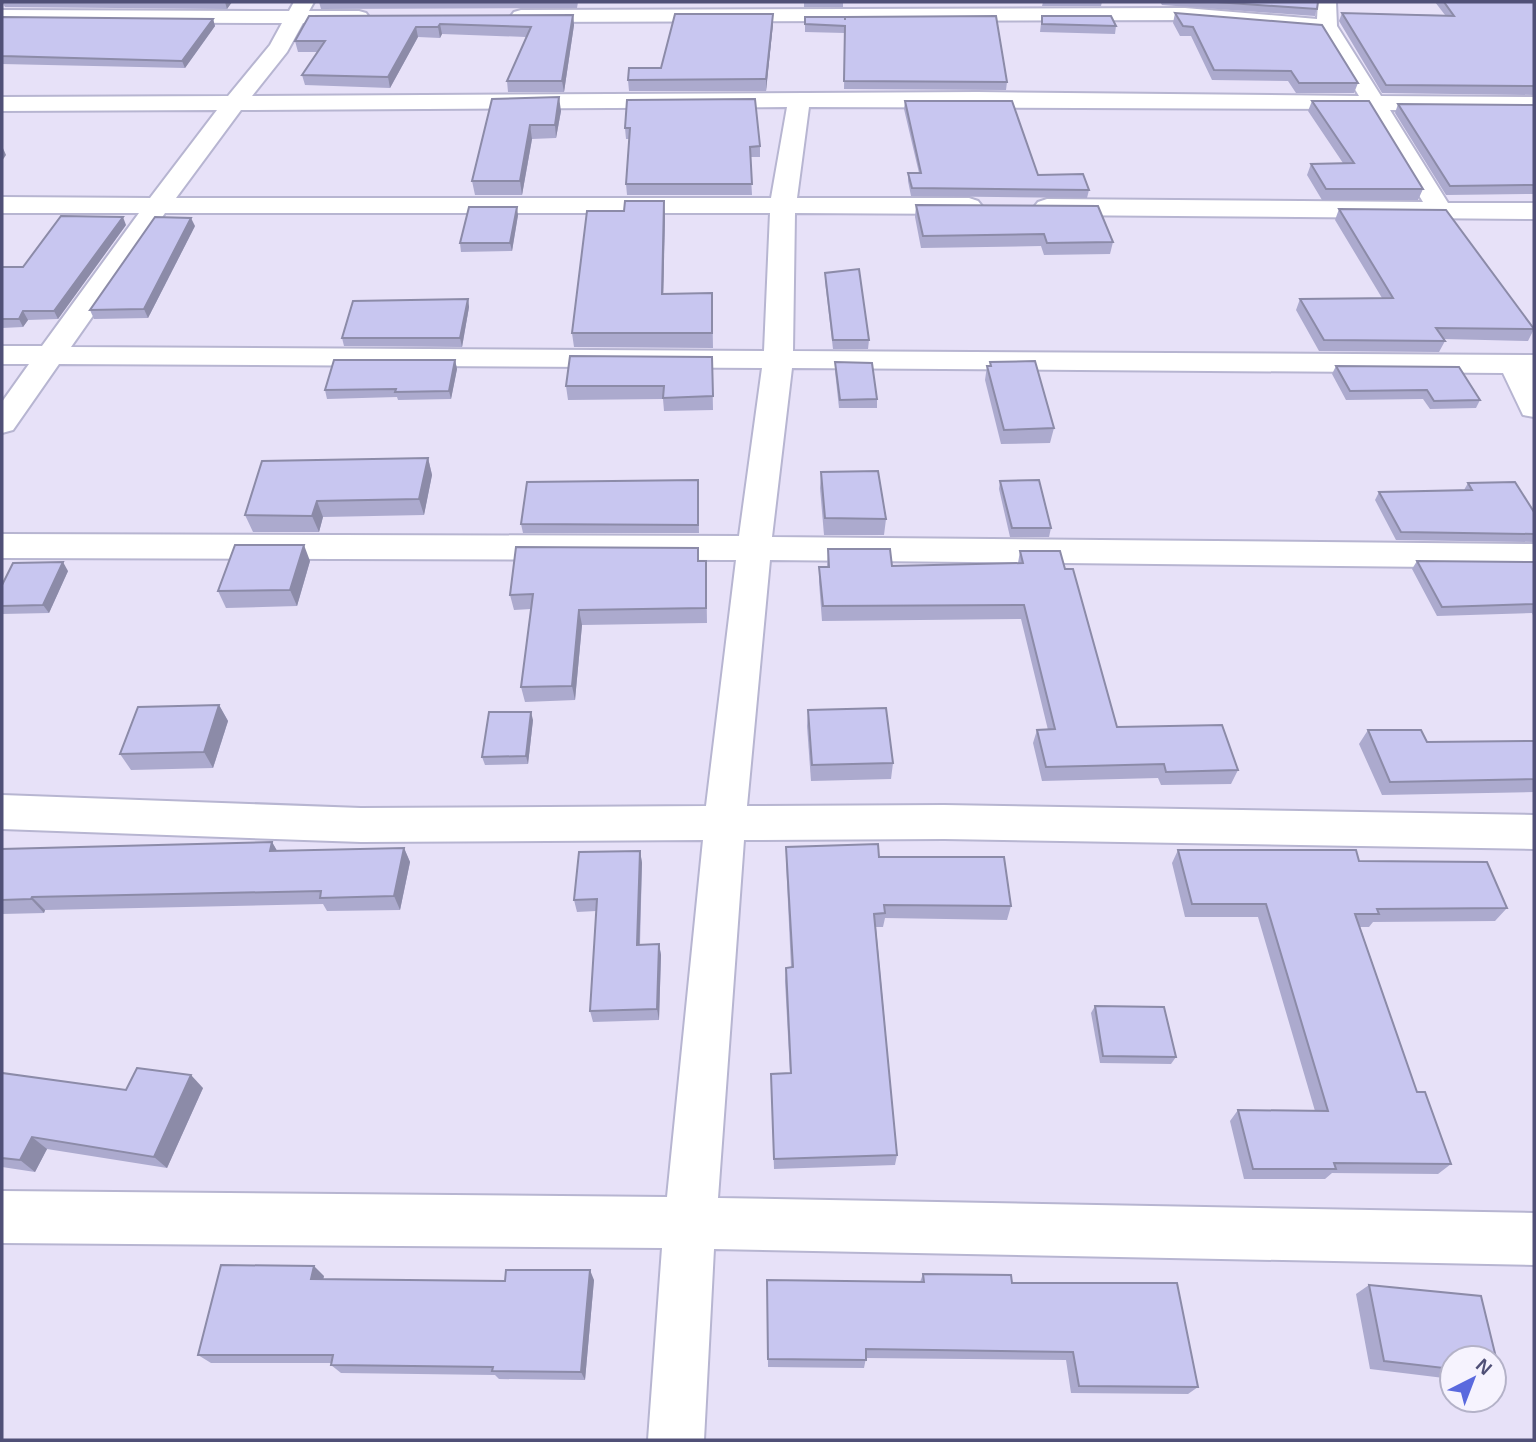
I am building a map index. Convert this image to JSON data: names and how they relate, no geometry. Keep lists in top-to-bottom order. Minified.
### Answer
{"north":"top right"}
